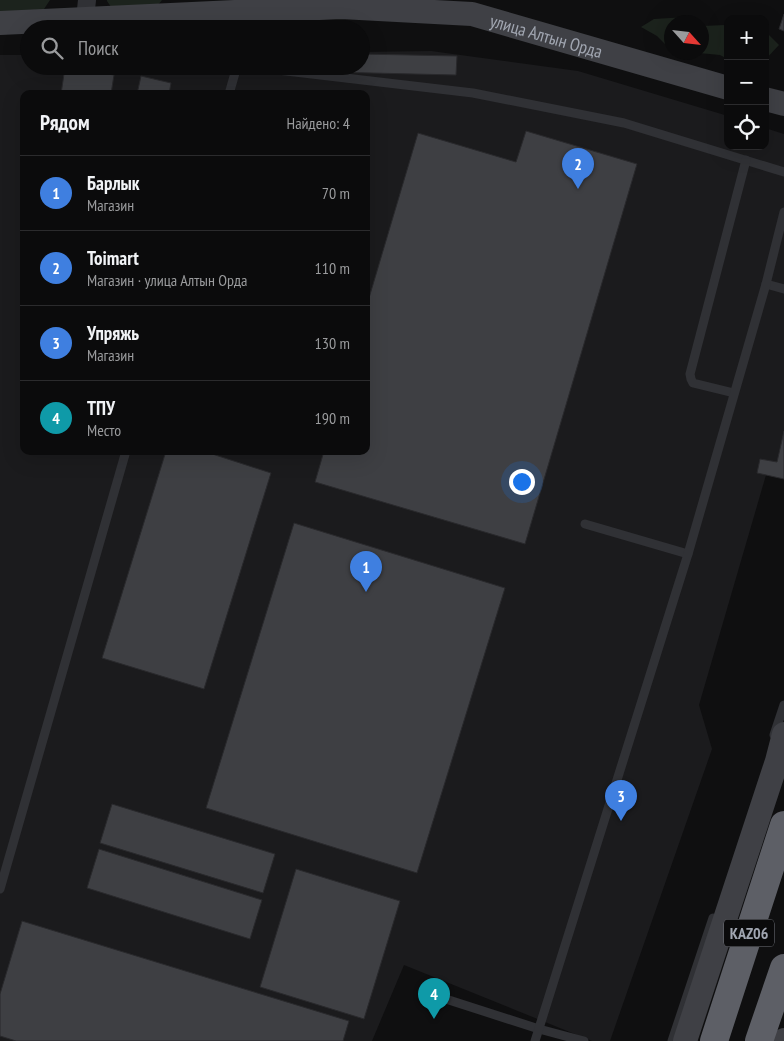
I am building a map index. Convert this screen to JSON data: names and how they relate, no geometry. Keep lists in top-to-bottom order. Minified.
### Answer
{"streets":{"highway":["KАZ06"],"main road":["улица Алтын Орда"]},"north":"bottom right","page":{"map_buttons":["+","−"],"search":"Поиск","heading":["Рядом","Найдено: 4"],"pins":["2","1","3","4"],"list":[{"mark":"1","name":"Барлык","note":"Магазин","value":"70 m"},{"mark":"2","name":"Toimart","note":"Магазин · улица Алтын Орда","value":"110 m"},{"mark":"3","name":"Упряжь","note":"Магазин","value":"130 m"},{"mark":"4","name":"ТПУ","note":"Место","value":"190 m"}]}}
